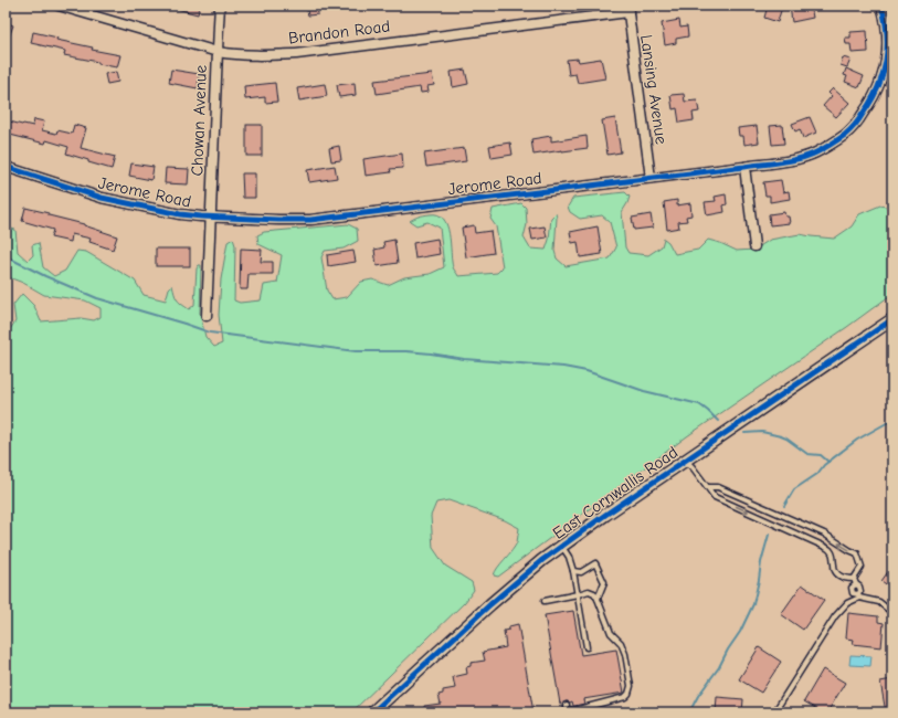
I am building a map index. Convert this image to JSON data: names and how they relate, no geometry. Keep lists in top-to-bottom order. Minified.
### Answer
{"streets":{"street":["Brandon Road","Lansing Avenue","Chowan Avenue","Jerome Road","East Cornwallis Road"]},"crossings":[["Brandon Road","Lansing Avenue"],["Brandon Road","Chowan Avenue"],["Lansing Avenue","Jerome Road"],["Chowan Avenue","Jerome Road"]]}
